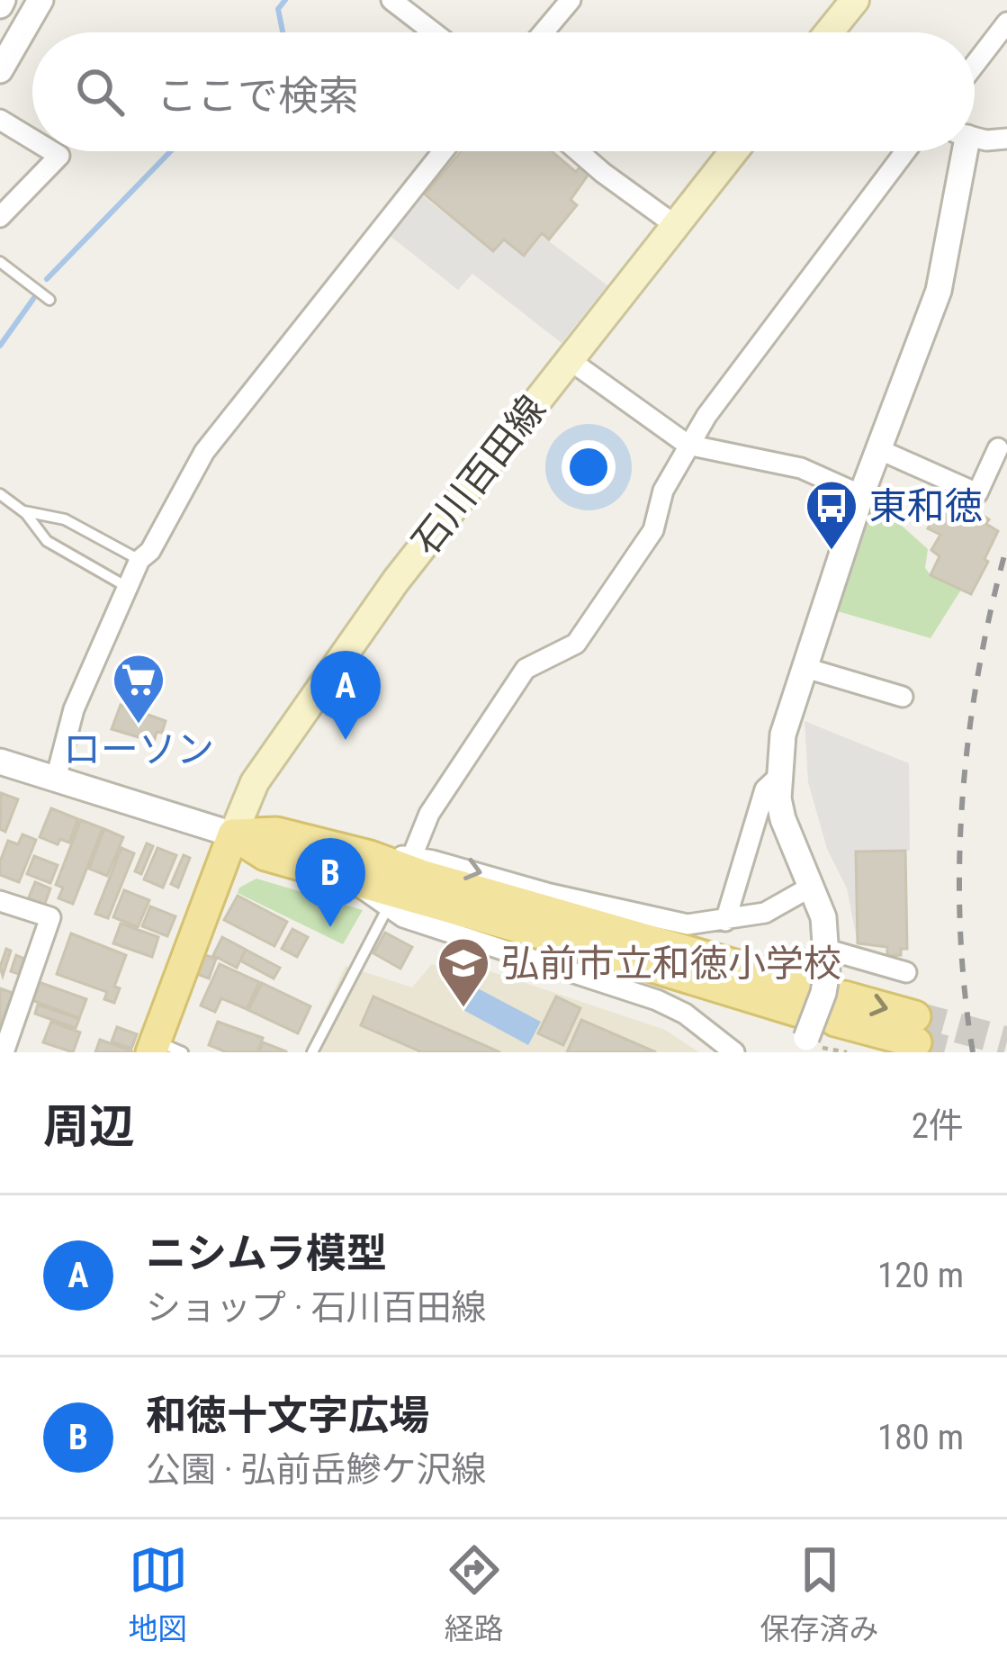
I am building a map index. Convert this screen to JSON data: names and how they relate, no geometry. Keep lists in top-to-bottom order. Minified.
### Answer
{"streets":{"main road":["石川百田線"]},"places":{"bus stop":["東和徳"],"supermarket":["ローソン"],"school or university":["弘前市立和徳小学校"]},"page":{"search":"ここで検索","pins":["A","B"],"heading":["周辺","2件"],"list":[{"mark":"A","name":"ニシムラ模型","note":"ショップ · 石川百田線","value":"120 m"},{"mark":"B","name":"和徳十文字広場","note":"公園 · 弘前岳鰺ケ沢線","value":"180 m"}],"nav":["地図","経路","保存済み"]}}
